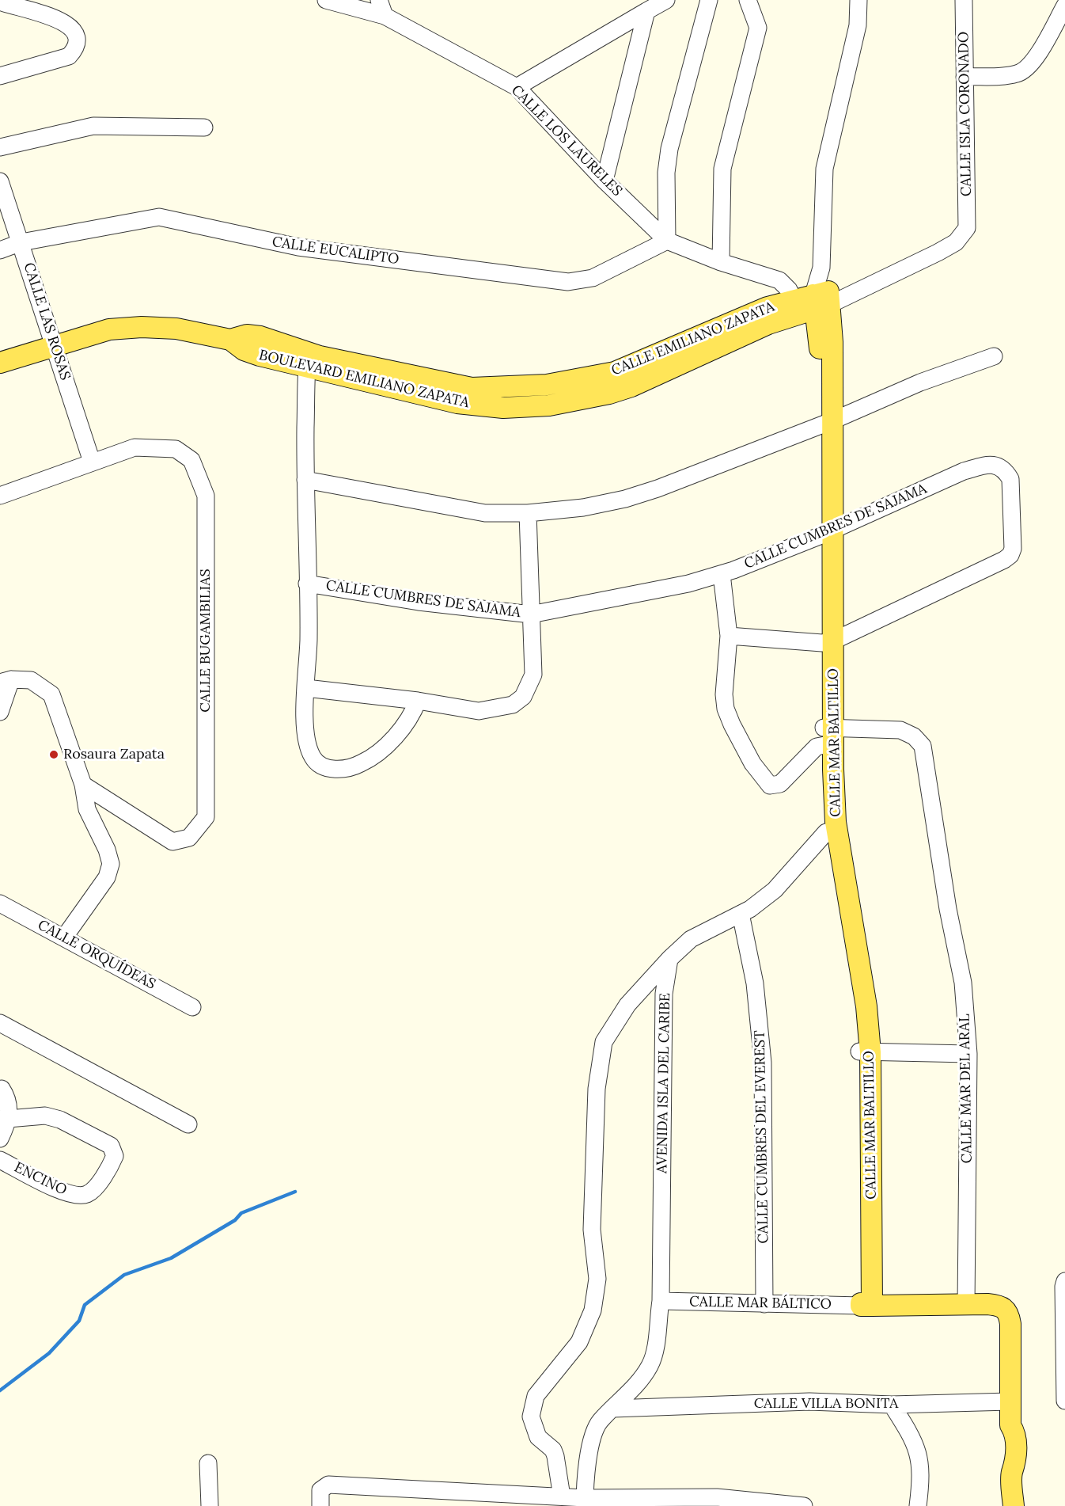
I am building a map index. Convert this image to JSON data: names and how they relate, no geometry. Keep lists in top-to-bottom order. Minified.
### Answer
{"streets":{"main road":["CALLE EMILIANO ZAPATA","CALLE MAR BALTILLO"],"street":["CALLE ISLA CORONADO","CALLE LOS LAURELES","CALLE EUCALIPTO","CALLE LAS ROSAS","CALLE CUMBRES DE SAJAMA","CALLE BUGAMBILIAS","CALLE ORQUÍDEAS","AVENIDA ISLA DEL CARIBE","CALLE MAR DEL ARAL","CALLE CUMBRES DEL EVEREST","ENCINO","CALLE MAR BÁLTICO","CALLE VILLA BONITA"]},"crossings":[["CALLE ISLA CORONADO","CALLE EMILIANO ZAPATA"],["CALLE ISLA CORONADO","CALLE MAR BALTILLO"],["CALLE LOS LAURELES","CALLE EUCALIPTO"],["CALLE EUCALIPTO","CALLE LAS ROSAS"],["CALLE LAS ROSAS","CALLE EMILIANO ZAPATA"],["CALLE LAS ROSAS","CALLE BUGAMBILIAS"],["CALLE EMILIANO ZAPATA","CALLE MAR BALTILLO"],["CALLE CUMBRES DE SAJAMA","CALLE MAR BALTILLO"],["CALLE MAR BALTILLO","CALLE MAR DEL ARAL"],["CALLE MAR BALTILLO","CALLE MAR BÁLTICO"],["AVENIDA ISLA DEL CARIBE","CALLE MAR BÁLTICO"],["AVENIDA ISLA DEL CARIBE","CALLE VILLA BONITA"],["CALLE CUMBRES DEL EVEREST","CALLE MAR BÁLTICO"]],"places":["Rosaura Zapata"]}
